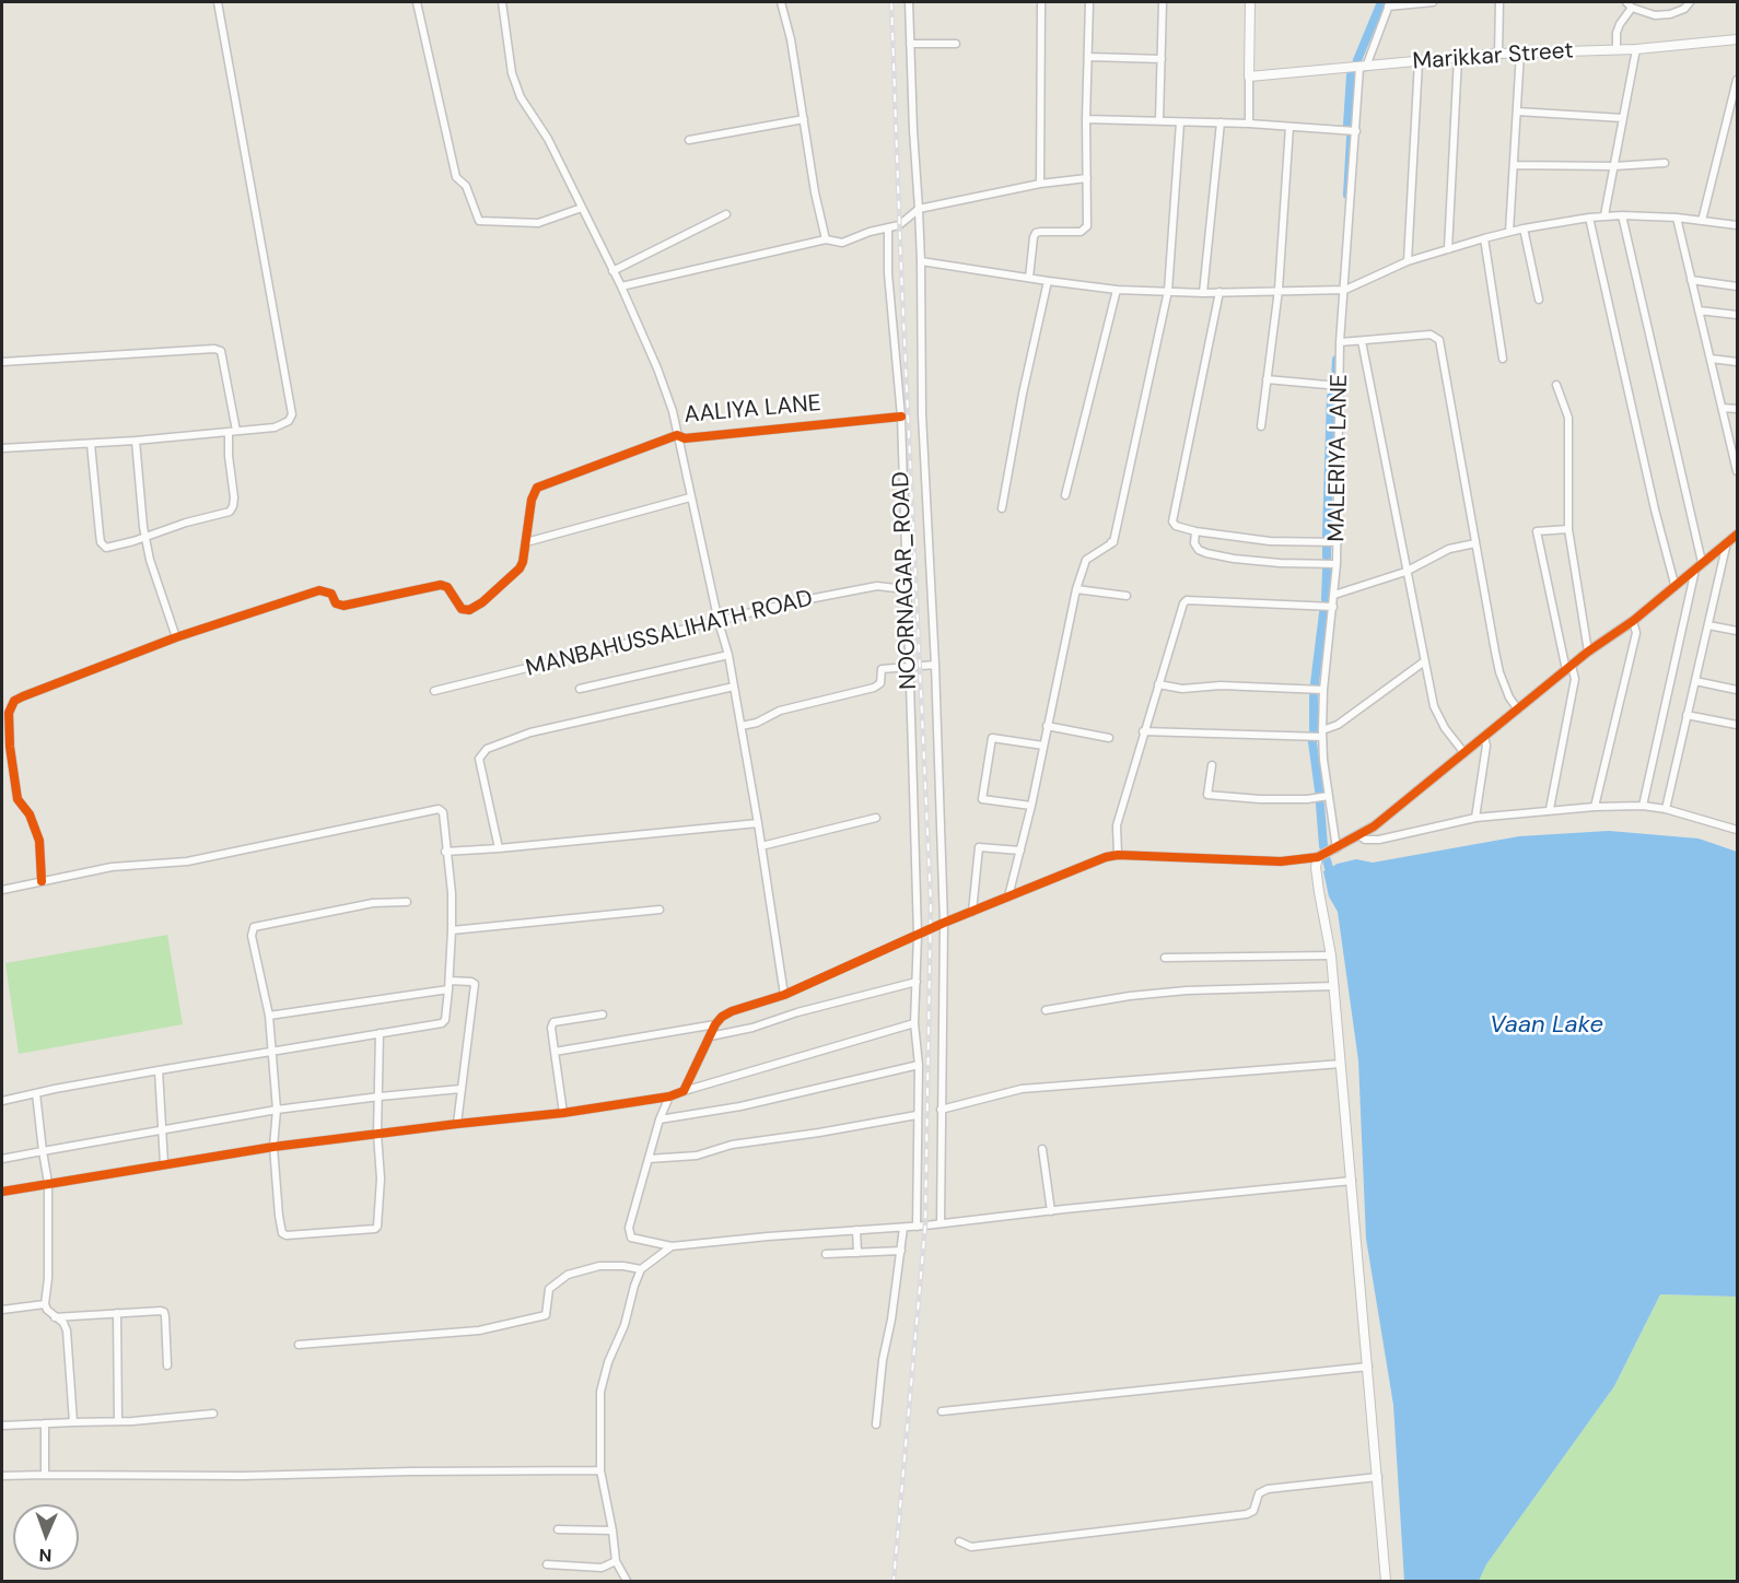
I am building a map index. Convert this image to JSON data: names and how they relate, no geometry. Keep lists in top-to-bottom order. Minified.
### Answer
{"streets":{"street":["Marikkar Street","AALIYA LANE","MALERIYA LANE","NOORNAGAR_ROAD","MANBAHUSSALIHATH ROAD"]},"crossings":[["Marikkar Street","MALERIYA LANE"],["AALIYA LANE","NOORNAGAR_ROAD"],["NOORNAGAR_ROAD","MANBAHUSSALIHATH ROAD"]],"water":["Vaan Lake"],"north":"bottom"}
